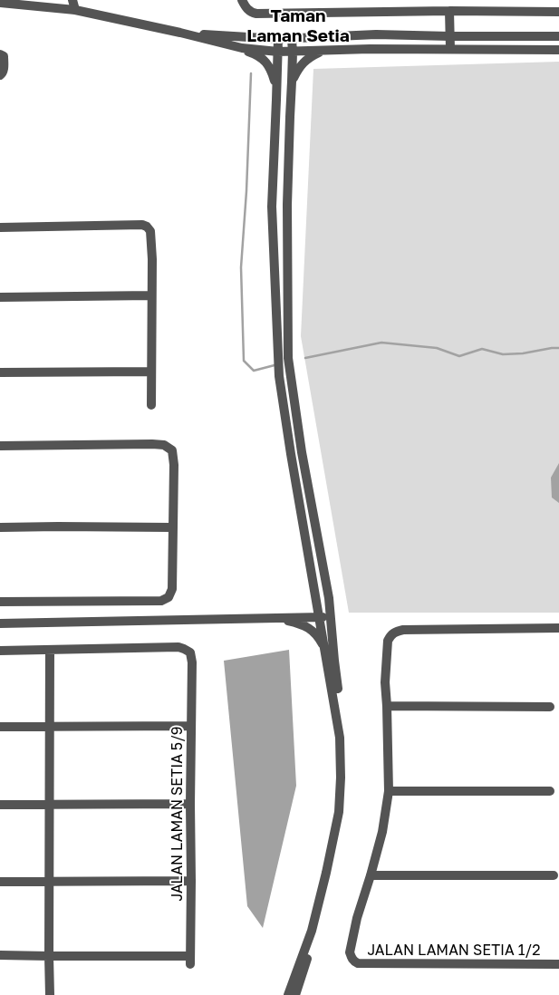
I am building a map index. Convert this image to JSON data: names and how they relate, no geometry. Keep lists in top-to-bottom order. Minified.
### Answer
{"streets":{"street":["JALAN LAMAN SETIA 5/9","JALAN LAMAN SETIA 1/2"]},"districts":["Taman Laman Setia"]}
